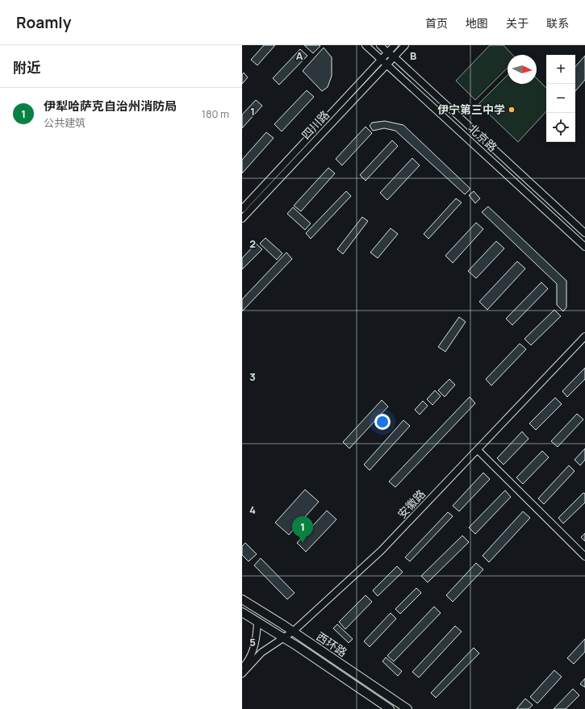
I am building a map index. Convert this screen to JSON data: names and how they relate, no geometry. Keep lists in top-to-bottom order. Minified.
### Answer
{"streets":{"main road":["西环路"],"street":["四川路","北京路","安徽路"]},"crossings":[["四川路","北京路"],["安徽路","西环路"]],"places":["伊宁第三中学"],"north":"right","page":{"header":"Roamly","nav":["首页","地图","关于","联系"],"heading":"附近","map_buttons":["+","−"],"list":[{"mark":"1","name":"伊犁哈萨克自治州消防局","note":"公共建筑","value":"180 m"}],"pins":"1"},"grid":{"columns":["A","B"],"rows":["1","2","3","4","5"]}}
